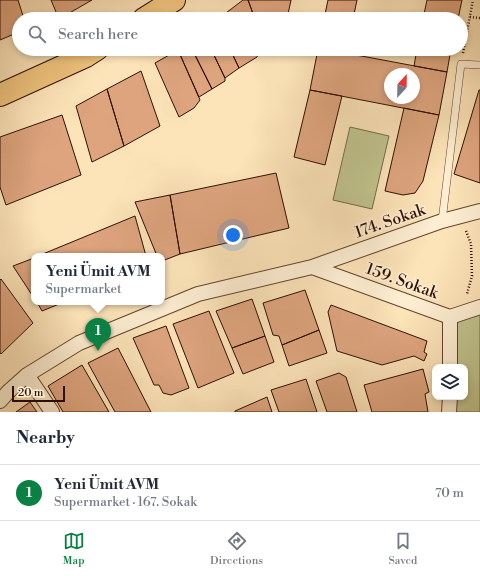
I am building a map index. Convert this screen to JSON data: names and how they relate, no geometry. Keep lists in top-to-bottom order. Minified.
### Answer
{"streets":{"street":["174. Sokak","159. Sokak"]},"crossings":[["174. Sokak","159. Sokak"]],"scale_bar":"20 m","north":"top","page":{"search":"Search here","popup":["Yeni Ümit AVM","Supermarket"],"pins":"1","scale":"20 m","heading":"Nearby","list":[{"mark":"1","name":"Yeni Ümit AVM","note":"Supermarket · 167. Sokak","value":"70 m"}],"nav":["Map","Directions","Saved"]}}
